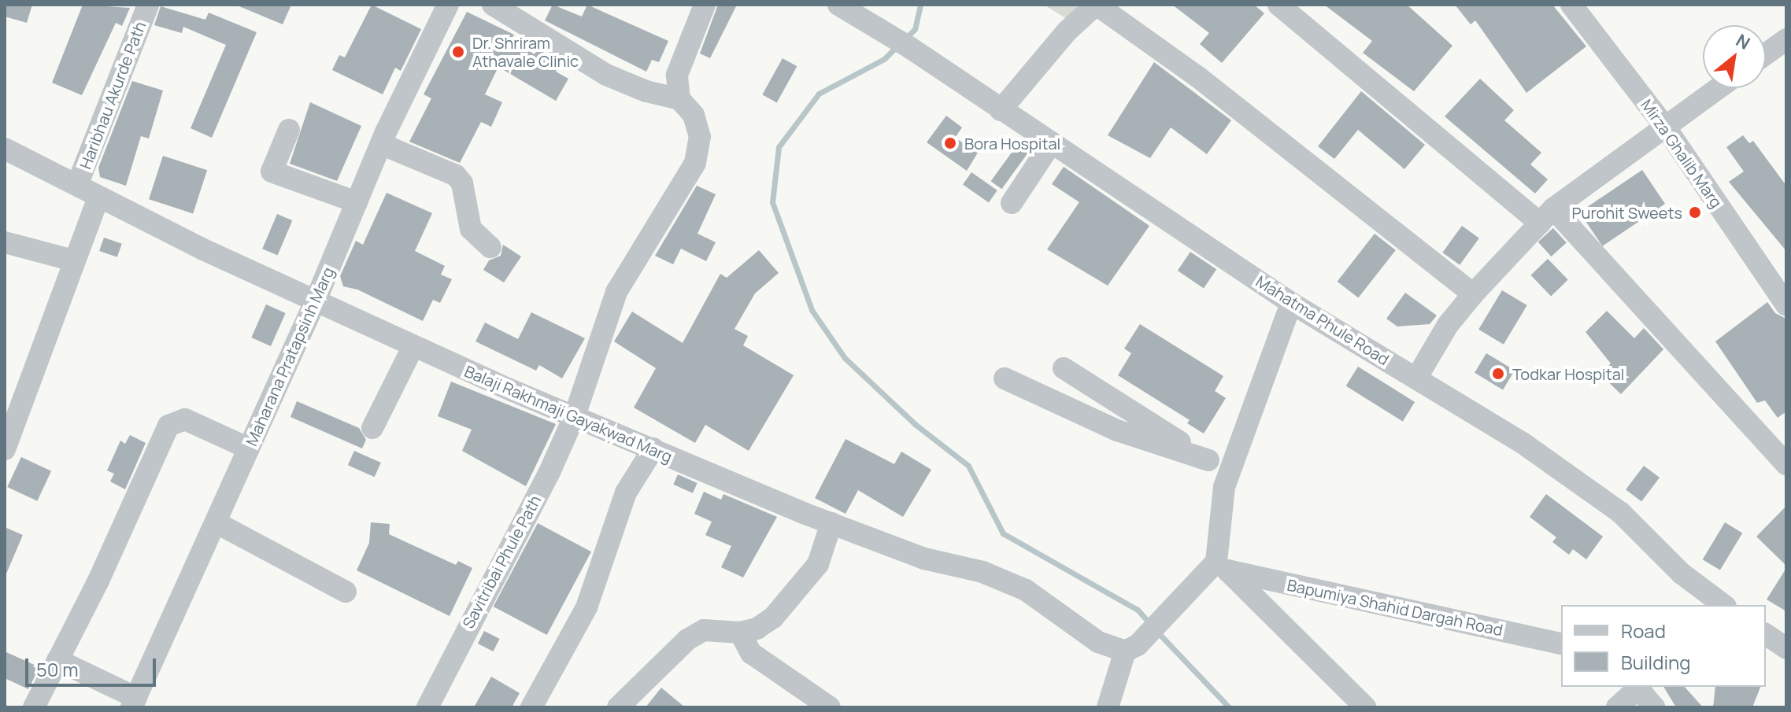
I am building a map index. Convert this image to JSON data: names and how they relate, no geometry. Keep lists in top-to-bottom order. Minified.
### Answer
{"streets":{"street":["Haribhau Akurde Path","Mirza Ghalib Marg","Mahatma Phule Road","Maharana Pratapsinh Marg","Balaji Rakhmaji Gayakwad Marg","Savitribai Phule Path","Bapumiya Shahid Dargah Road"]},"crossings":[["Haribhau Akurde Path","Balaji Rakhmaji Gayakwad Marg"],["Maharana Pratapsinh Marg","Balaji Rakhmaji Gayakwad Marg"],["Balaji Rakhmaji Gayakwad Marg","Savitribai Phule Path"]],"places":["Dr. Shriram Athavale Clinic","Bora Hospital","Purohit Sweets","Todkar Hospital"],"legend":["Road","Building"],"scale_bar":"50 m","north":"top right"}
